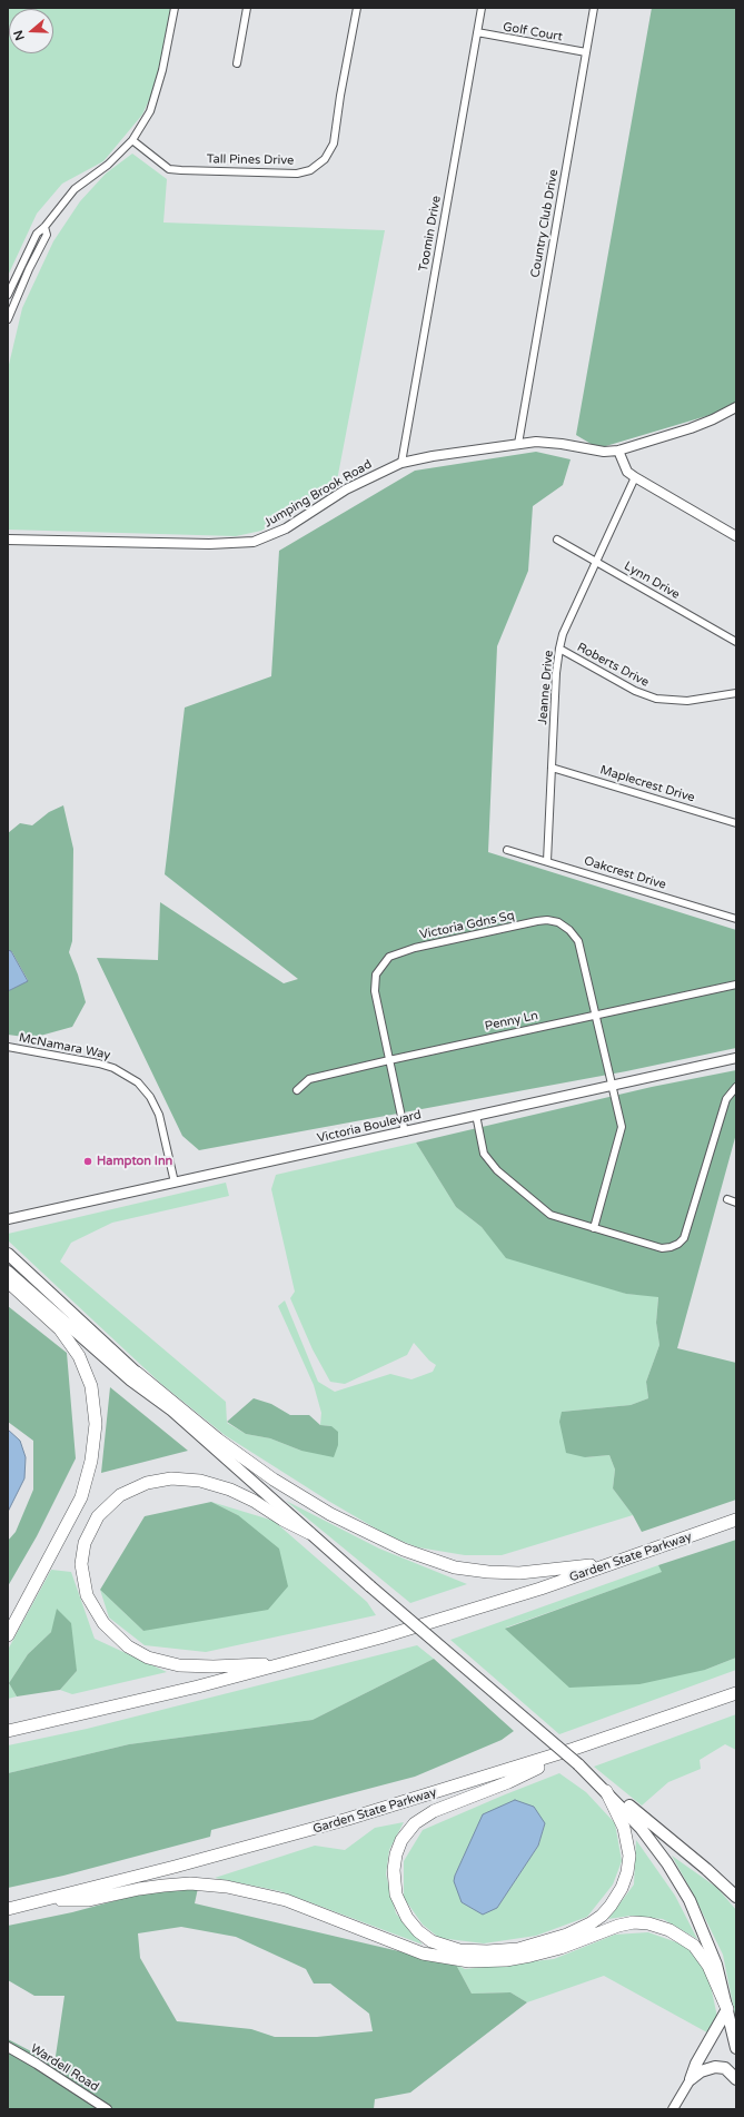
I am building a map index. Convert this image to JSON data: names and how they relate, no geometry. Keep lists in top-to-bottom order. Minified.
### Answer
{"streets":{"highway":["Garden State Parkway"],"street":["Golf Court","Tall Pines Drive","Country Club Drive","Toomin Drive","Jumping Brook Road","Lynn Drive","Roberts Drive","Jeanne Drive","Maplecrest Drive","Oakcrest Drive","Victoria Gdns Sq","Penny Ln","McNamara Way","Victoria Boulevard","Wardell Road"]},"crossings":[["Golf Court","Country Club Drive"],["Golf Court","Toomin Drive"],["Country Club Drive","Jumping Brook Road"],["Toomin Drive","Jumping Brook Road"],["Lynn Drive","Jeanne Drive"],["Roberts Drive","Jeanne Drive"],["Jeanne Drive","Maplecrest Drive"],["Jeanne Drive","Oakcrest Drive"],["Victoria Gdns Sq","Penny Ln"],["Victoria Gdns Sq","Victoria Boulevard"],["McNamara Way","Victoria Boulevard"]],"places":["Hampton Inn"],"north":"left"}
